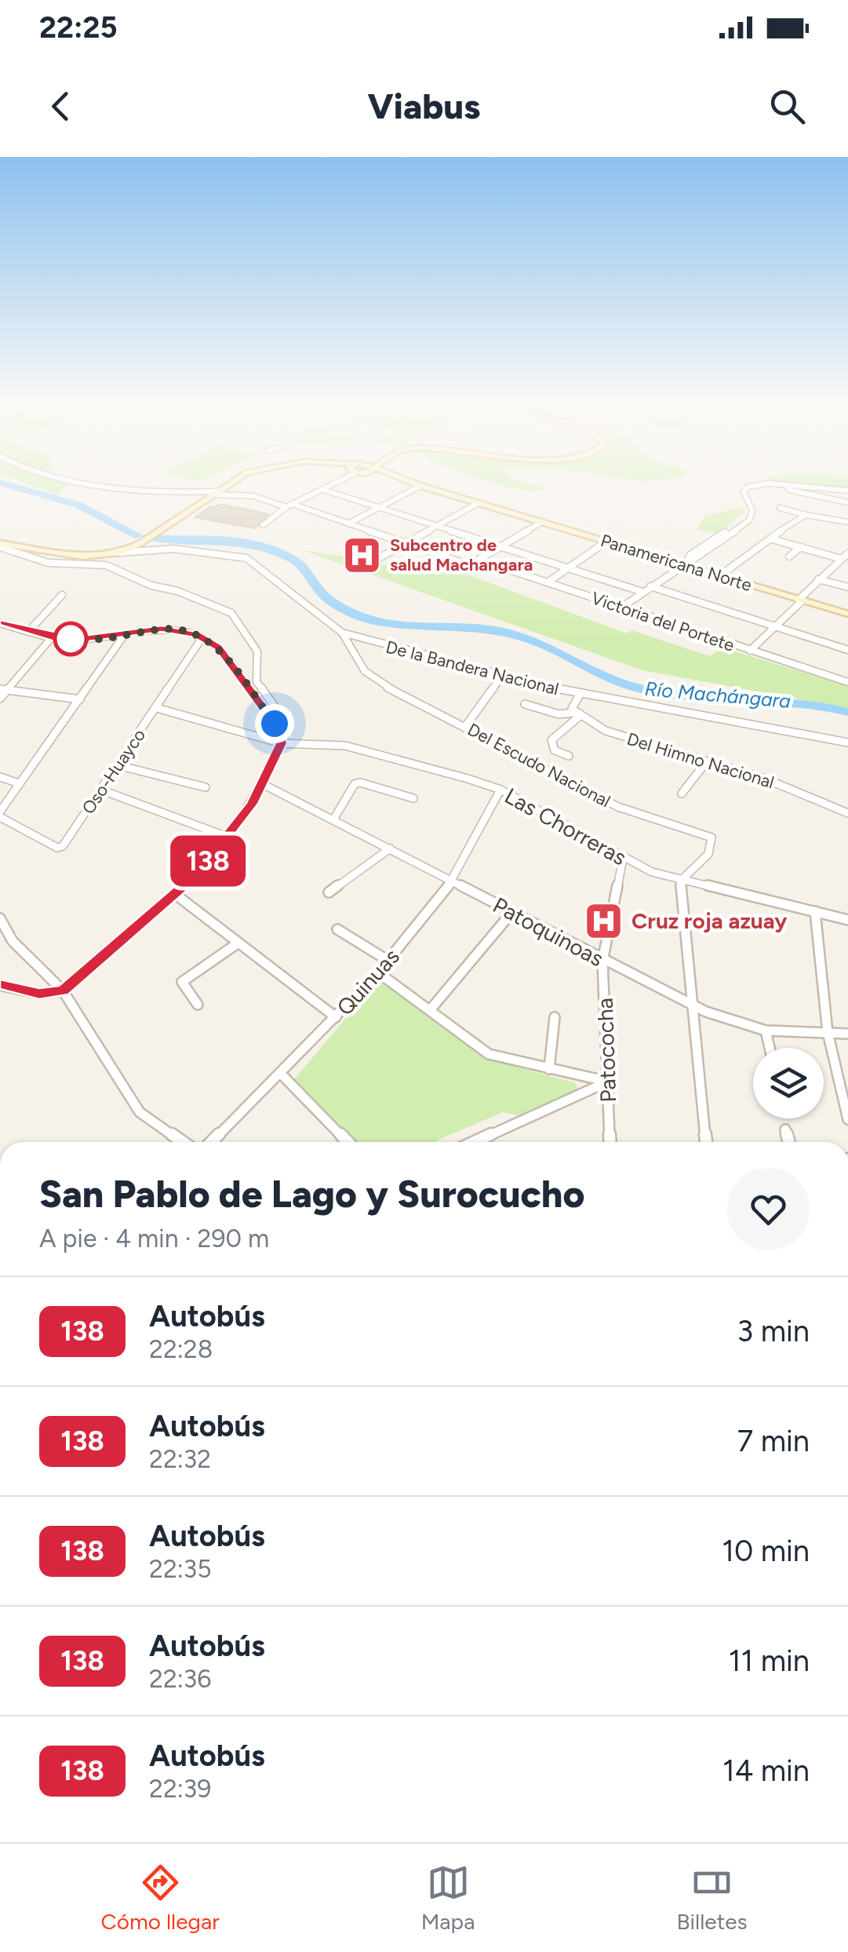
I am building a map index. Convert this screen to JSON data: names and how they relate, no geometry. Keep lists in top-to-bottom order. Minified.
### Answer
{"streets":{"main road":["Panamericana Norte"],"street":["Victoria del Portete","De la Bandera Nacional","Del Himno Nacional","Del Escudo Nacional","Oso-Huayco","Las Chorreras","Patoquinoas","Quinuas","Patococha"]},"crossings":[["Panamericana Norte","De la Bandera Nacional"],["De la Bandera Nacional","Del Escudo Nacional"],["Del Escudo Nacional","Las Chorreras"],["Oso-Huayco","Las Chorreras"],["Las Chorreras","Quinuas"],["Las Chorreras","Patococha"],["Patoquinoas","Quinuas"],["Patoquinoas","Patococha"]],"water":["Río Machángara"],"places":{"hospital":["Subcentro de salud Machangara","Cruz roja azuay"]},"lines":["bus line 138"],"page":{"status":"22:25","header":"Viabus","on_map":"138","heading":["San Pablo de Lago y Surocucho","A pie · 4 min · 290 m"],"list":[{"mark":"138","name":"Autobús","note":"22:28","value":"3 min"},{"mark":"138","name":"Autobús","note":"22:32","value":"7 min"},{"mark":"138","name":"Autobús","note":"22:35","value":"10 min"},{"mark":"138","name":"Autobús","note":"22:36","value":"11 min"},{"mark":"138","name":"Autobús","note":"22:39","value":"14 min"}],"tabs":["Cómo llegar","Mapa","Billetes"]}}
